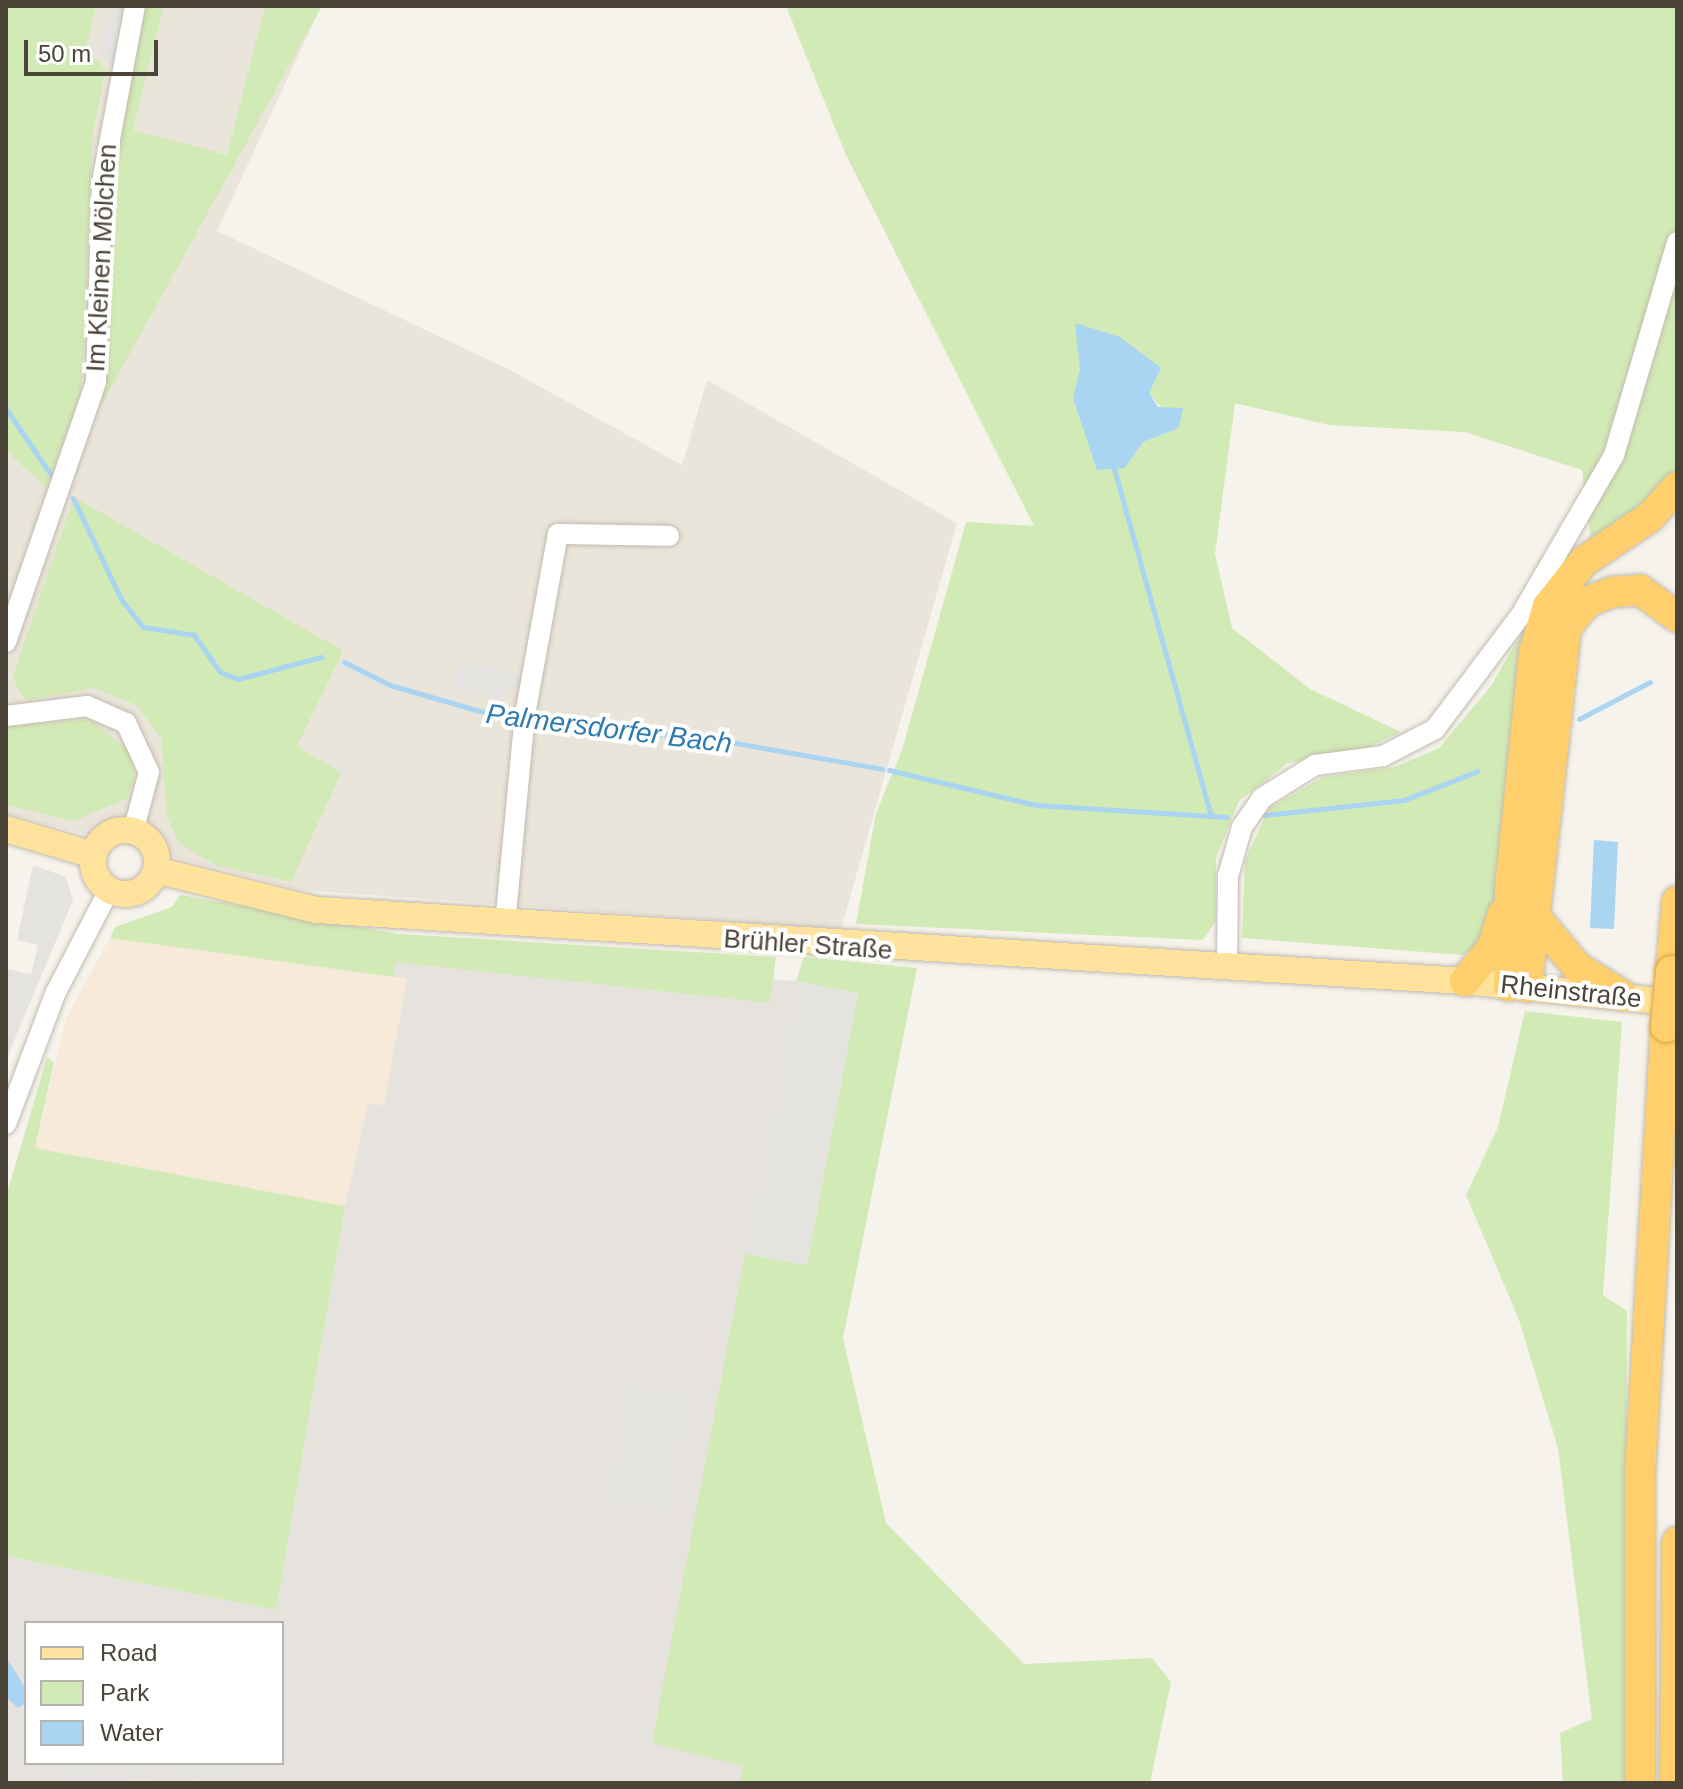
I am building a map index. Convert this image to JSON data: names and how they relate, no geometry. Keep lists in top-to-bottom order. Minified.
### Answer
{"streets":{"main road":["Brühler Straße","Rheinstraße"],"street":["Im Kleinen Mölchen"]},"crossings":[["Brühler Straße","Rheinstraße"]],"water":["Palmersdorfer Bach"],"legend":["Road","Park","Water"],"scale_bar":"50 m"}
